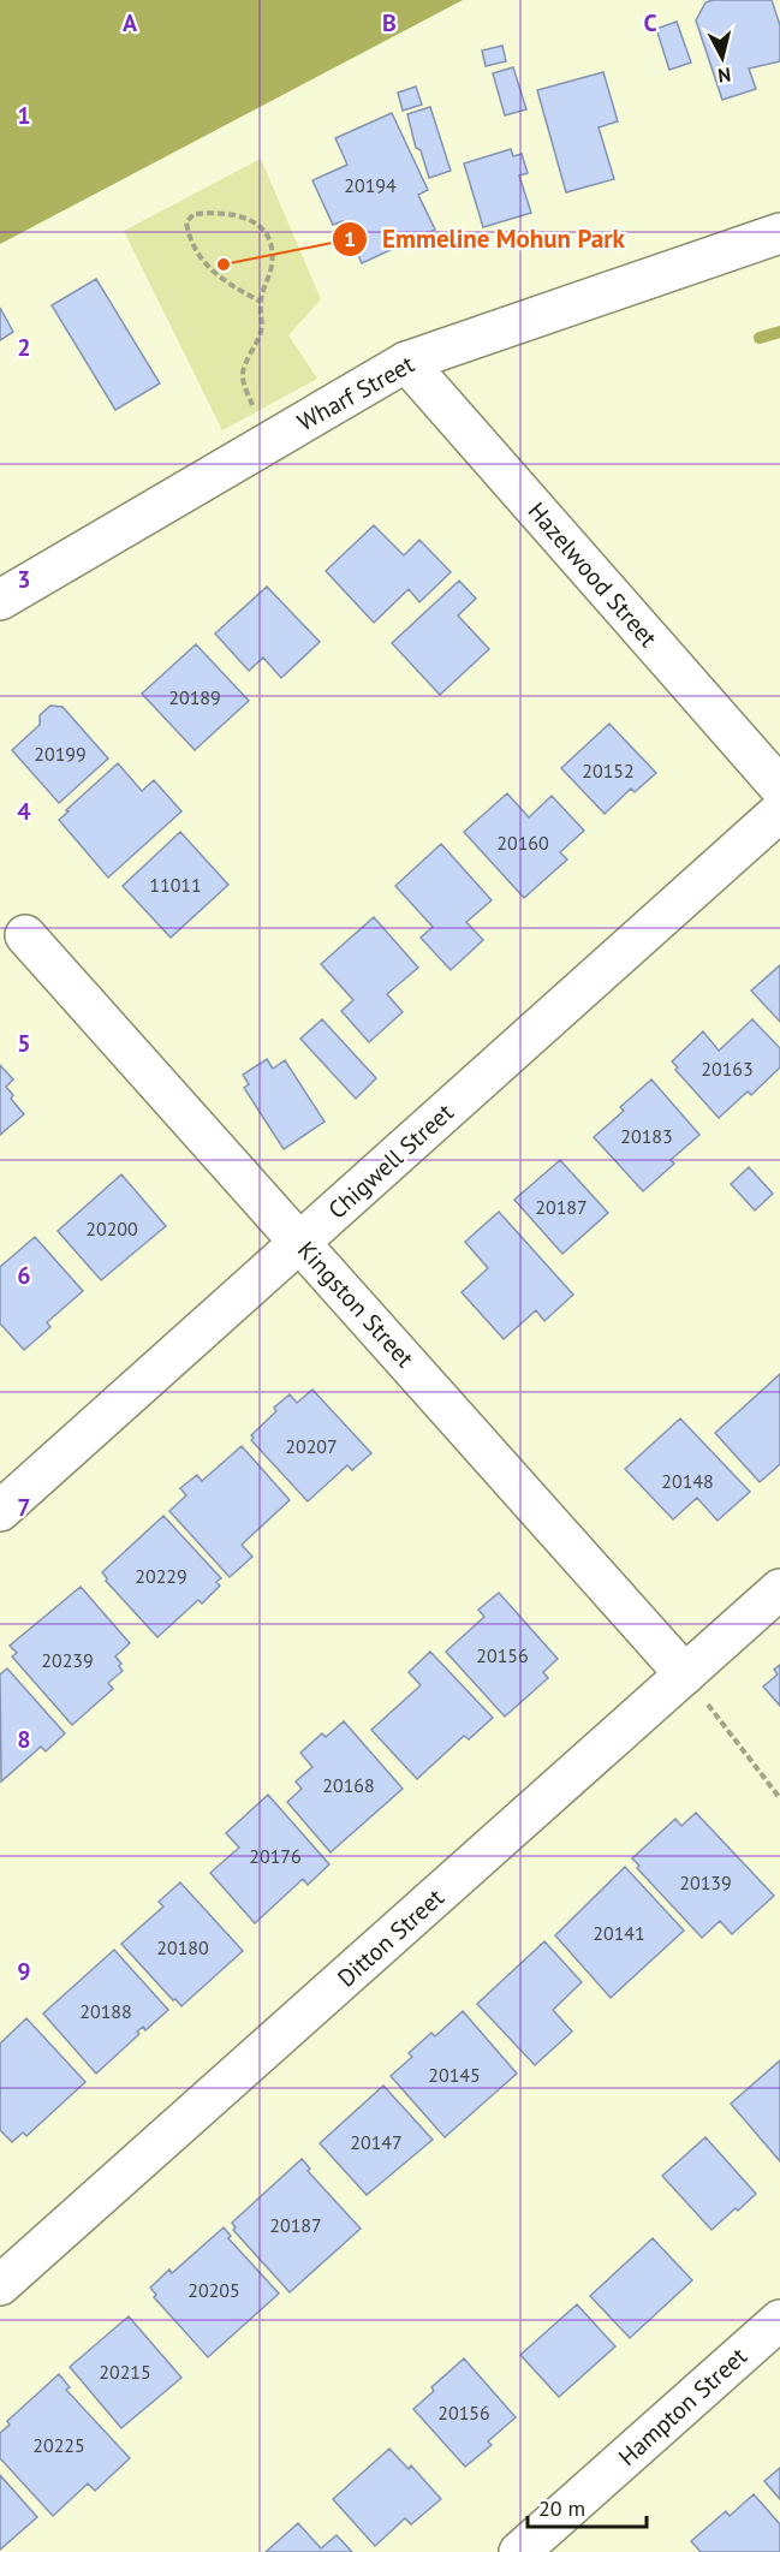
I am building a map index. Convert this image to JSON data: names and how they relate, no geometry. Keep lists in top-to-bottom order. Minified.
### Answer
{"streets":{"street":["Wharf Street","Hazelwood Street","Chigwell Street","Kingston Street","Ditton Street","Hampton Street"]},"crossings":[["Wharf Street","Hazelwood Street"],["Chigwell Street","Kingston Street"],["Kingston Street","Ditton Street"]],"places":["Emmeline Mohun Park"],"house_numbers":["20194","20189","20199","20152","20160","11011","20163","20183","20187","20200","20207","20148","20229","20156","20239","20168","20176","20139","20141","20180","20188","20145","20147","20187","20205","20215","20156","20225"],"scale_bar":"20 m","north":"bottom","grid":{"columns":["A","B","C"],"rows":["1","2","3","4","5","6","7","8","9"]}}
